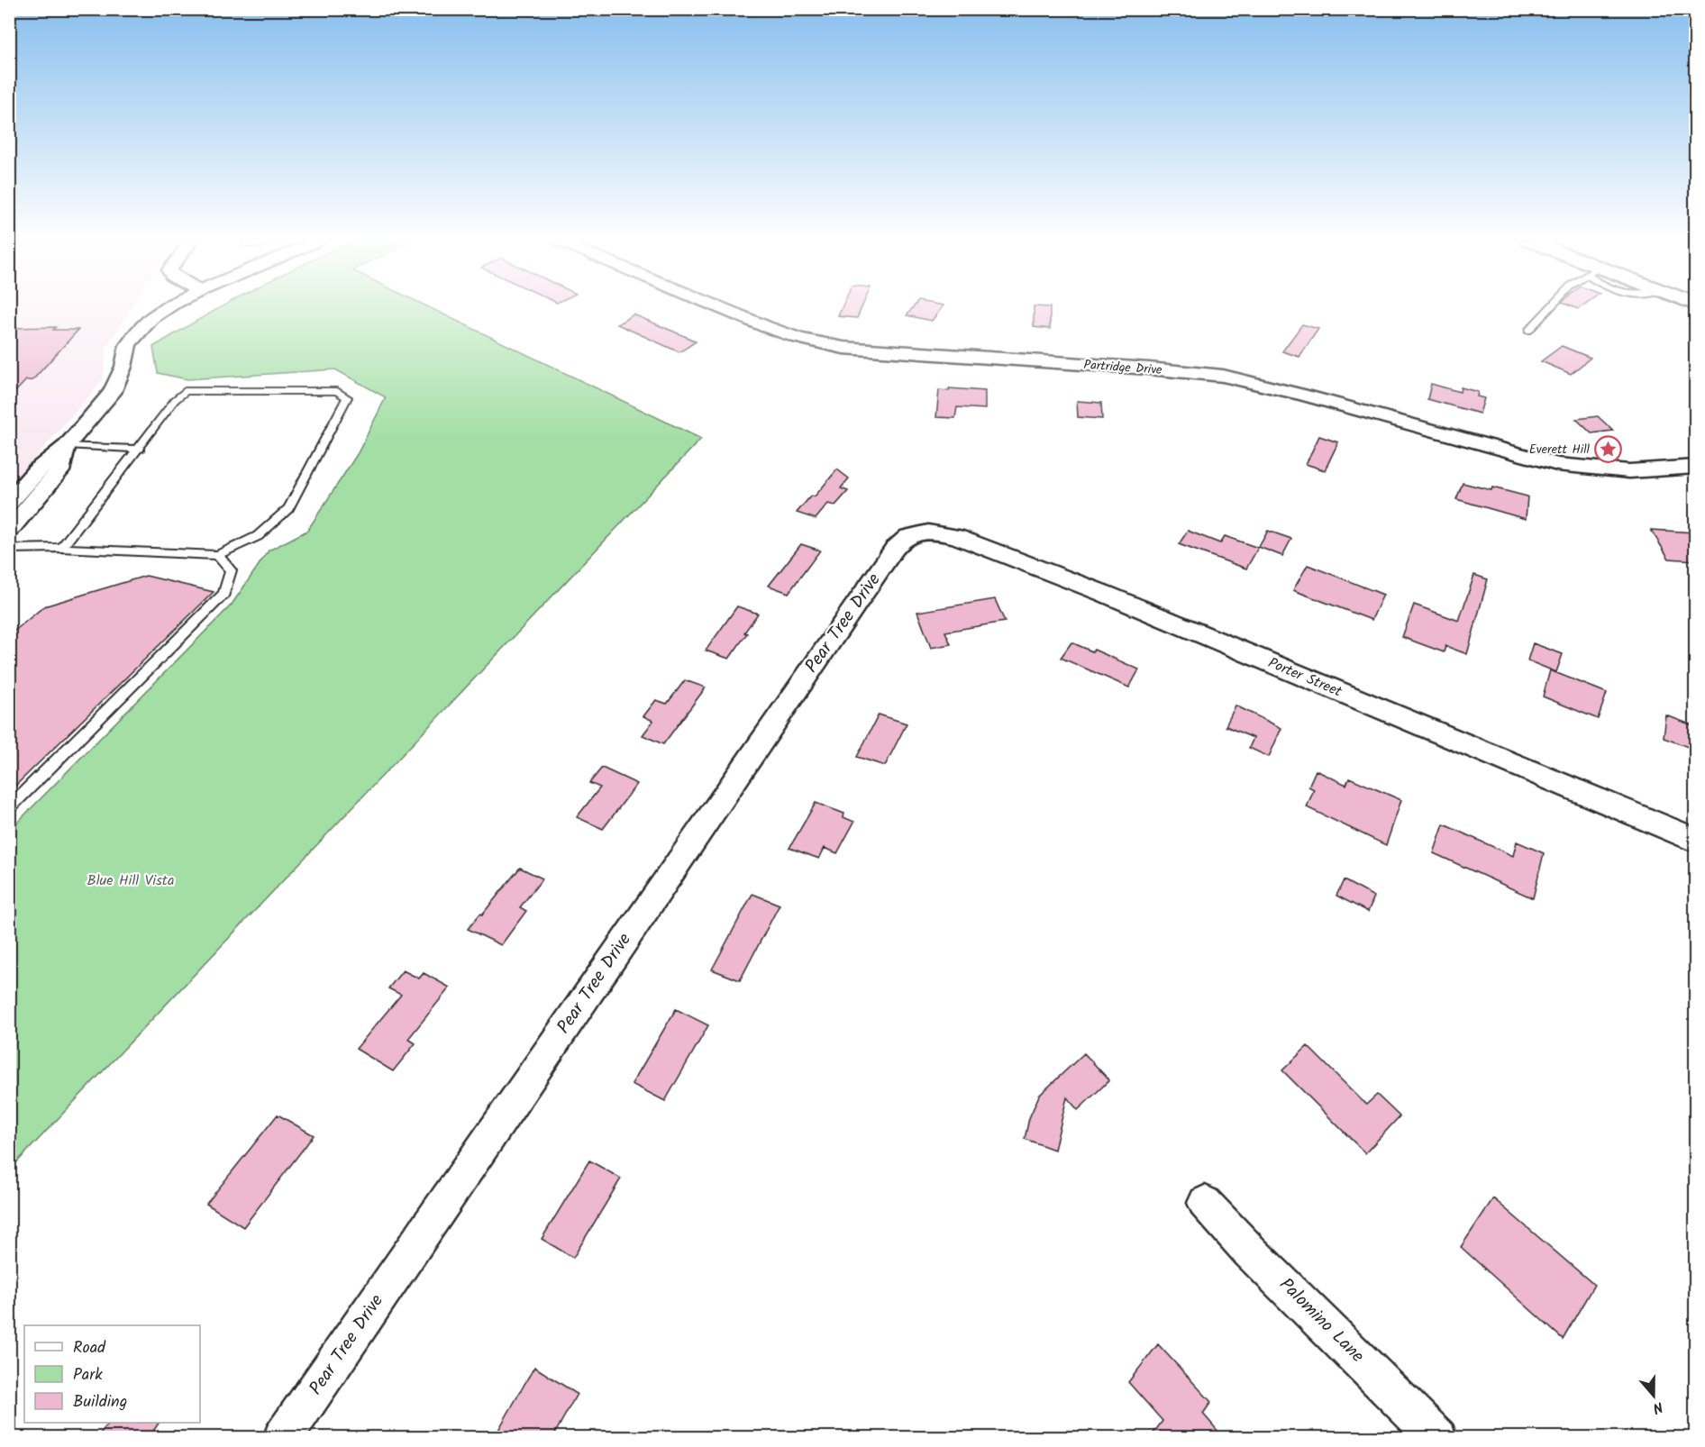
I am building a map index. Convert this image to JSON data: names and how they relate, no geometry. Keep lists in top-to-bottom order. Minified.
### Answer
{"streets":{"street":["Partridge Drive","Pear Tree Drive","Porter Street","Palomino Lane"]},"crossings":[["Pear Tree Drive","Porter Street"]],"parks":["Blue Hill Vista"],"places":{"place":["Everett Hill"]},"legend":["Road","Park","Building"],"north":"bottom"}
